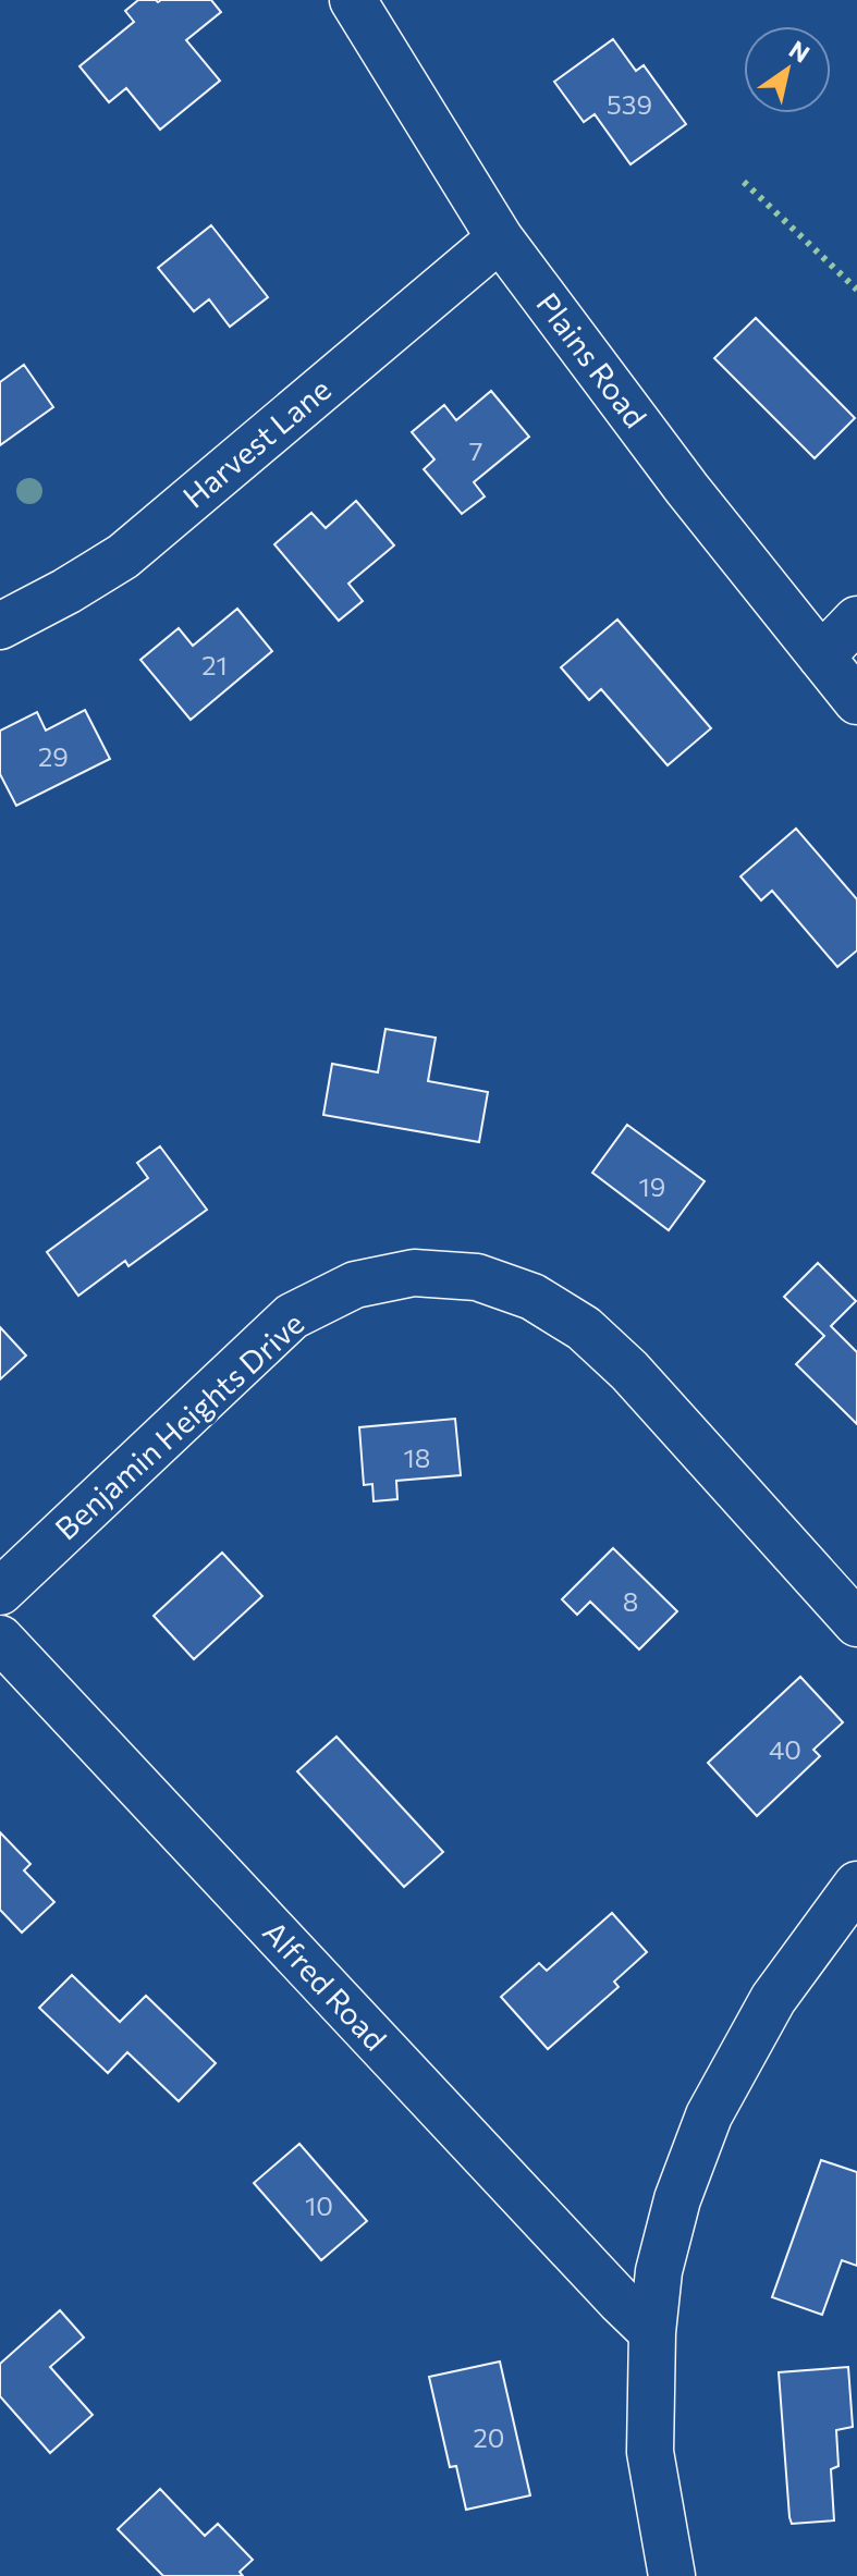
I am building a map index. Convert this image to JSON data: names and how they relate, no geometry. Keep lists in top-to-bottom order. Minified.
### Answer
{"streets":{"street":["Plains Road","Harvest Lane","Benjamin Heights Drive","Alfred Road"]},"crossings":[["Plains Road","Harvest Lane"]],"house_numbers":["539","7","21","29","19","18","8","40","10","20"],"north":"top right"}
